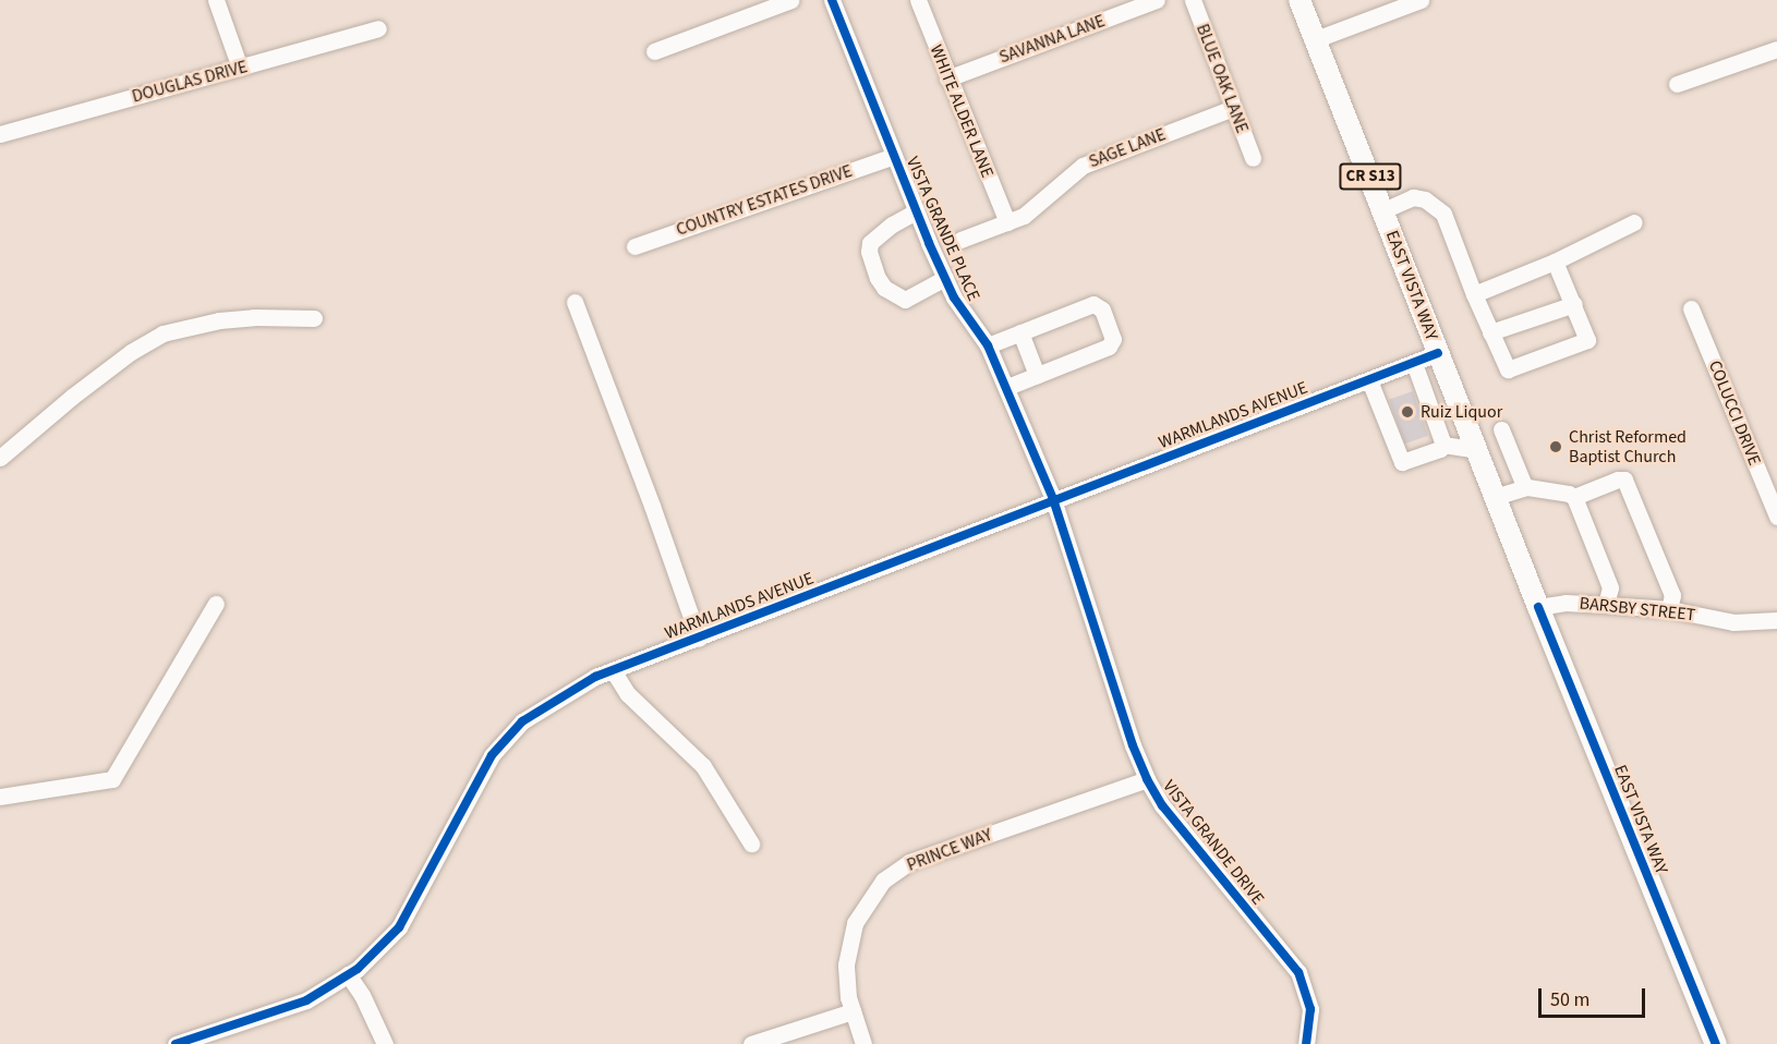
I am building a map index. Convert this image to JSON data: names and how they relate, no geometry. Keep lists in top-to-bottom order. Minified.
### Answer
{"streets":{"main road":["CR S13","EAST VISTA WAY"],"street":["SAVANNA LANE","BLUE OAK LANE","DOUGLAS DRIVE","WHITE ALDER LANE","SAGE LANE","COUNTRY ESTATES DRIVE","VISTA GRANDE PLACE","COLUCCI DRIVE","WARMLANDS AVENUE","BARSBY STREET","VISTA GRANDE DRIVE","PRINCE WAY"]},"crossings":[["SAVANNA LANE","WHITE ALDER LANE"],["BLUE OAK LANE","SAGE LANE"],["WHITE ALDER LANE","SAGE LANE"],["COUNTRY ESTATES DRIVE","VISTA GRANDE PLACE"],["VISTA GRANDE PLACE","WARMLANDS AVENUE"],["VISTA GRANDE PLACE","VISTA GRANDE DRIVE"],["EAST VISTA WAY","WARMLANDS AVENUE"],["EAST VISTA WAY","BARSBY STREET"],["WARMLANDS AVENUE","VISTA GRANDE DRIVE"],["VISTA GRANDE DRIVE","PRINCE WAY"]],"places":["Ruiz Liquor","Christ Reformed Baptist Church"],"scale_bar":"50 m"}
